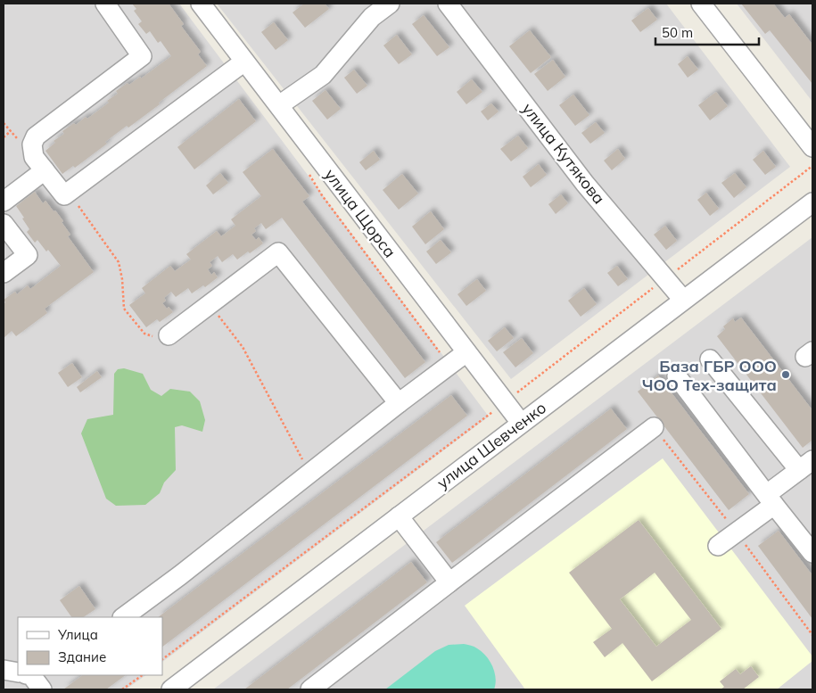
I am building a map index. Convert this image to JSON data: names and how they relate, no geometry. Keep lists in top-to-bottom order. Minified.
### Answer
{"streets":{"street":["улица Кутякова","улица Щорса","улица Шевченко"]},"crossings":[["улица Кутякова","улица Шевченко"],["улица Щорса","улица Шевченко"]],"places":["База ГБР ООО ЧОО Тех-защита"],"legend":["Улица","Здание"],"scale_bar":"50 m"}
